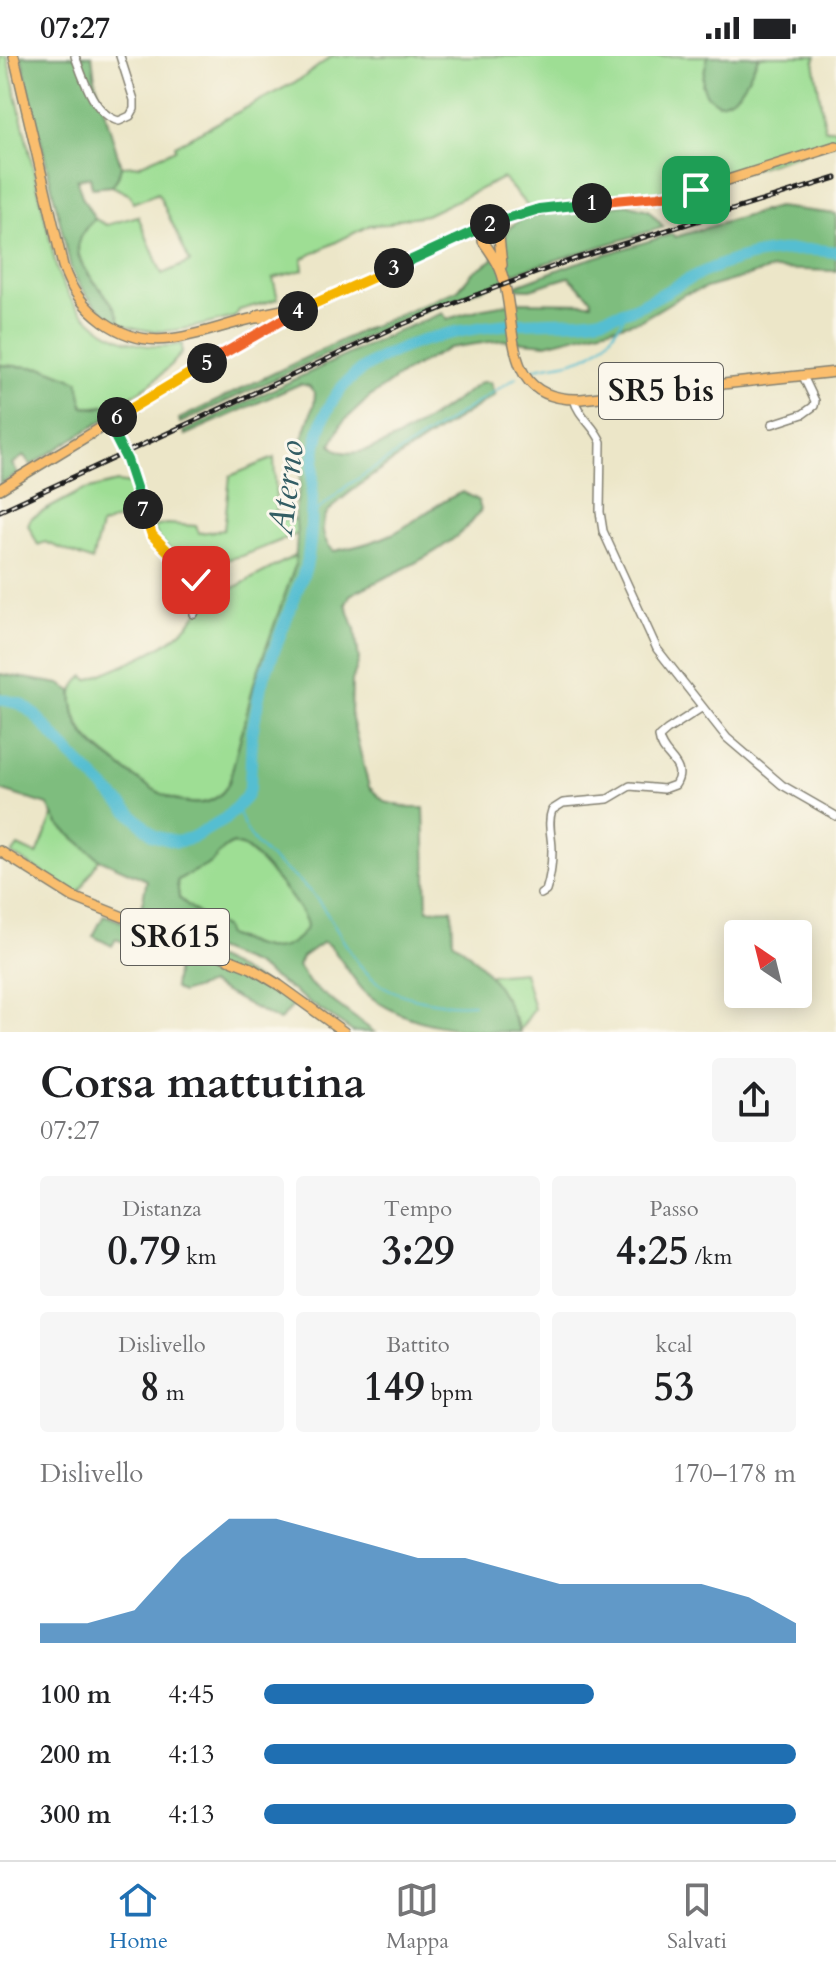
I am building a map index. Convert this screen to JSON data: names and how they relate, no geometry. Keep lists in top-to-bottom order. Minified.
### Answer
{"streets":{"main road":["SR5 bis","SR615"]},"water":["Aterno"],"north":"top left","page":{"status":"07:27","pins":["1","2","3","4","5","6","7"],"heading":["Corsa mattutina","07:27"],"stats":[["Distanza","0.79 km"],["Tempo","3:29"],["Passo","4:25 /km"],["Dislivello","8 m"],["Battito","149 bpm"],["kcal","53"]],"chart":["Dislivello","170–178 m"],"list":[{"name":"100 m","note":"4:45"},{"name":"200 m","note":"4:13"},{"name":"300 m","note":"4:13"}],"tabs":["Home","Mappa","Salvati"]}}
